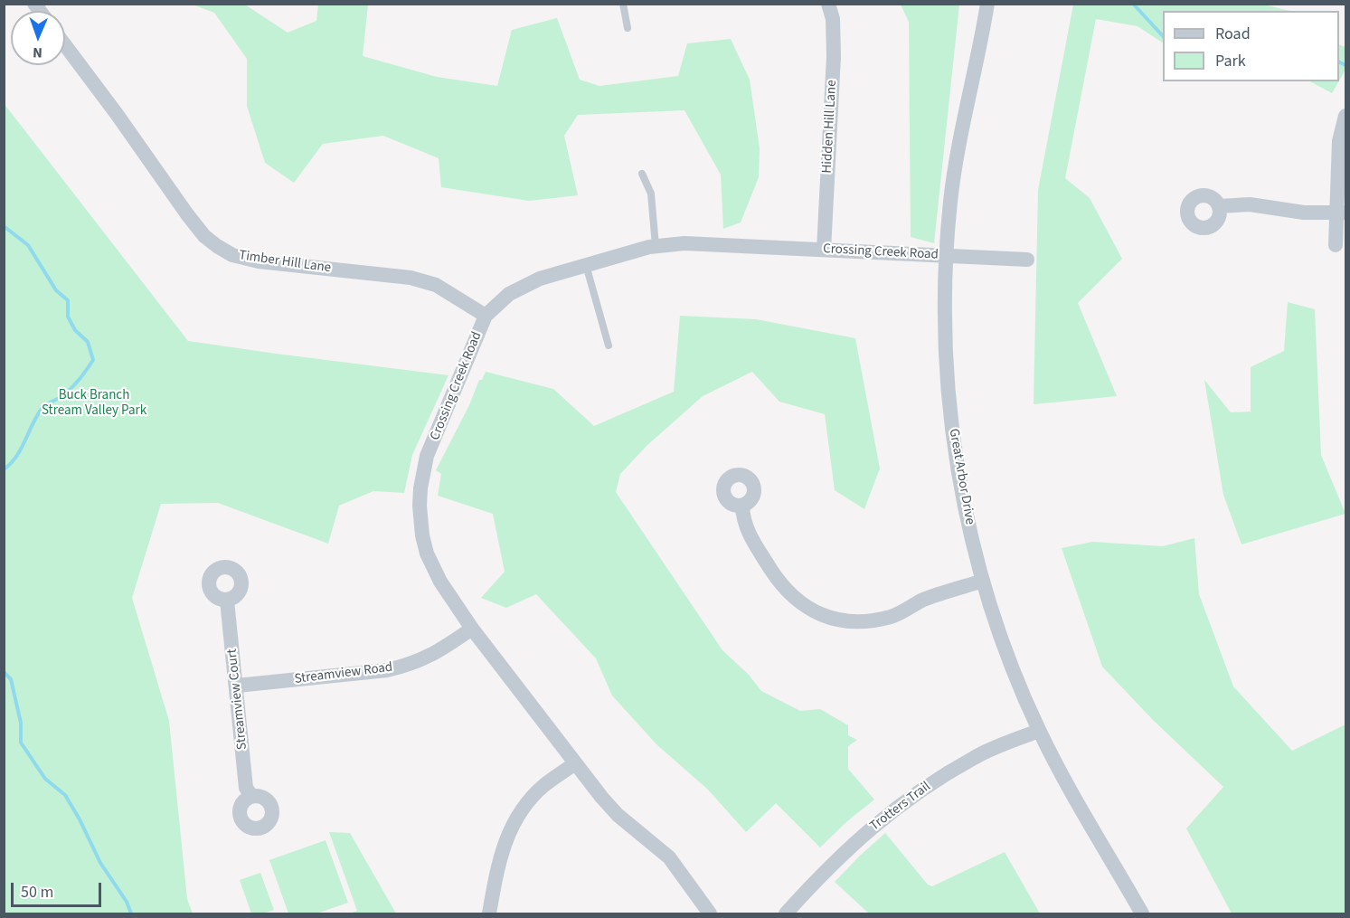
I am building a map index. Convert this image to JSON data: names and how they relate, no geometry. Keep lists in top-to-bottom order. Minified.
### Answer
{"streets":{"street":["Hidden Hill Lane","Crossing Creek Road","Timber Hill Lane","Great Arbor Drive","Streamview Road","Streamview Court","Trotters Trail"]},"crossings":[["Hidden Hill Lane","Crossing Creek Road"],["Crossing Creek Road","Timber Hill Lane"],["Crossing Creek Road","Great Arbor Drive"],["Crossing Creek Road","Streamview Road"],["Great Arbor Drive","Trotters Trail"],["Streamview Road","Streamview Court"]],"parks":["Buck Branch Stream Valley Park"],"legend":["Road","Park"],"scale_bar":"50 m","north":"bottom"}
